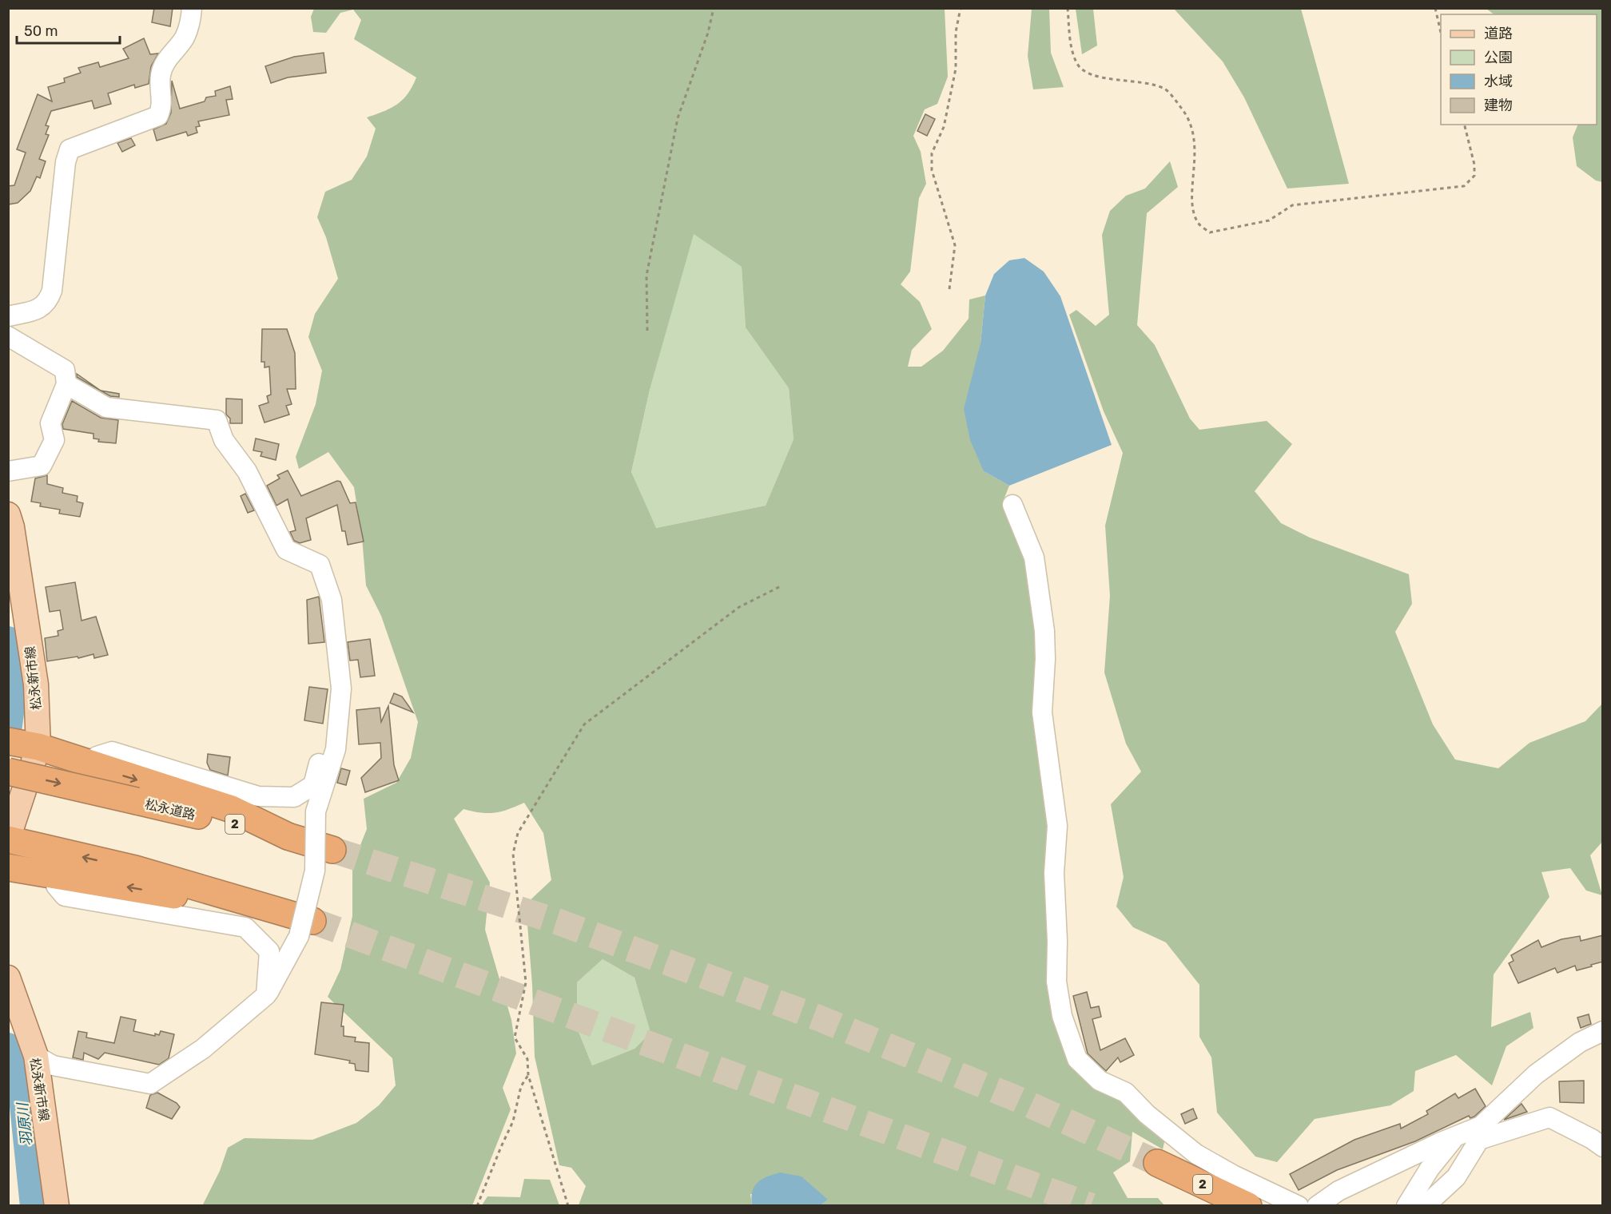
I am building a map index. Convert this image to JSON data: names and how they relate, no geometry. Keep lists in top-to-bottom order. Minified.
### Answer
{"streets":{"highway":["松永道路","2"],"main road":["松永新市線"]},"water":["羽原川"],"legend":["道路","公園","水域","建物"],"scale_bar":"50 m"}
